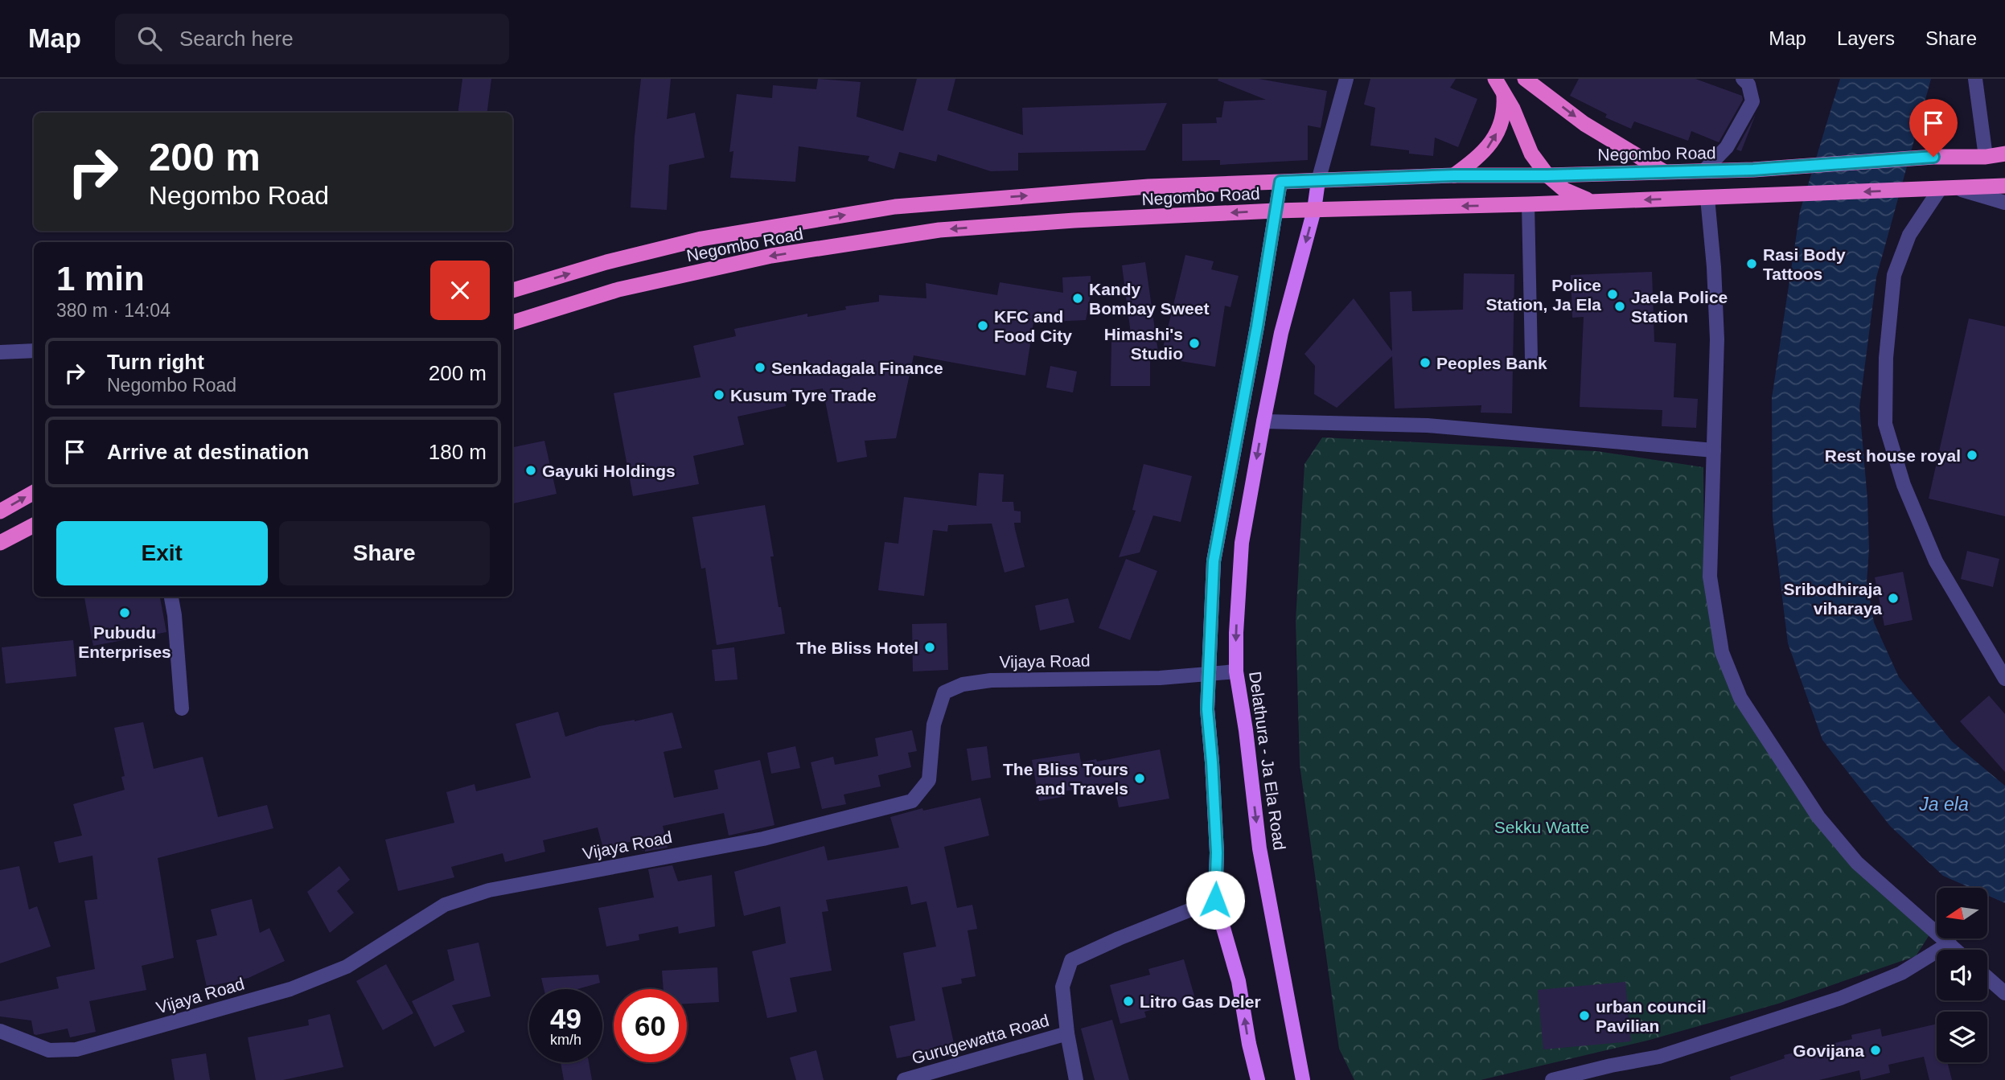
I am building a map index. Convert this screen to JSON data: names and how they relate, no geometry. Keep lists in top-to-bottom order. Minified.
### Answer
{"streets":{"highway":["Negombo Road"],"main road":["Delathura - Ja Ela Road"],"street":["Vijaya Road","Gurugewatta Road"]},"crossings":[["Negombo Road","Delathura - Ja Ela Road"],["Vijaya Road","Delathura - Ja Ela Road"]],"water":["Ja ela"],"parks":["Sekku Watte"],"places":["Rasi Body Tattoos","Police Station, Ja Ela","Kandy Bombay Sweet","Jaela Police Station","KFC and Food City","Himashi's Studio","Peoples Bank","Senkadagala Finance","Kusum Tyre Trade","Rest house royal","Gayuki Holdings","Sribodhiraja viharaya","Pubudu Enterprises","The Bliss Hotel","The Bliss Tours and Travels","Litro Gas Deler","urban council Pavilian","Govijana"],"north":"left","page":{"header":"Map","search":"Search here","nav":["Map","Layers","Share"],"turn":["200 m","Negombo Road"],"heading":["1 min","380 m · 14:04"],"list":[{"name":"Turn right","note":"Negombo Road","value":"200 m"},{"name":"Arrive at destination","value":"180 m"}],"buttons":["Exit","Share"],"speed":"49 km/h","limit":"60"}}
